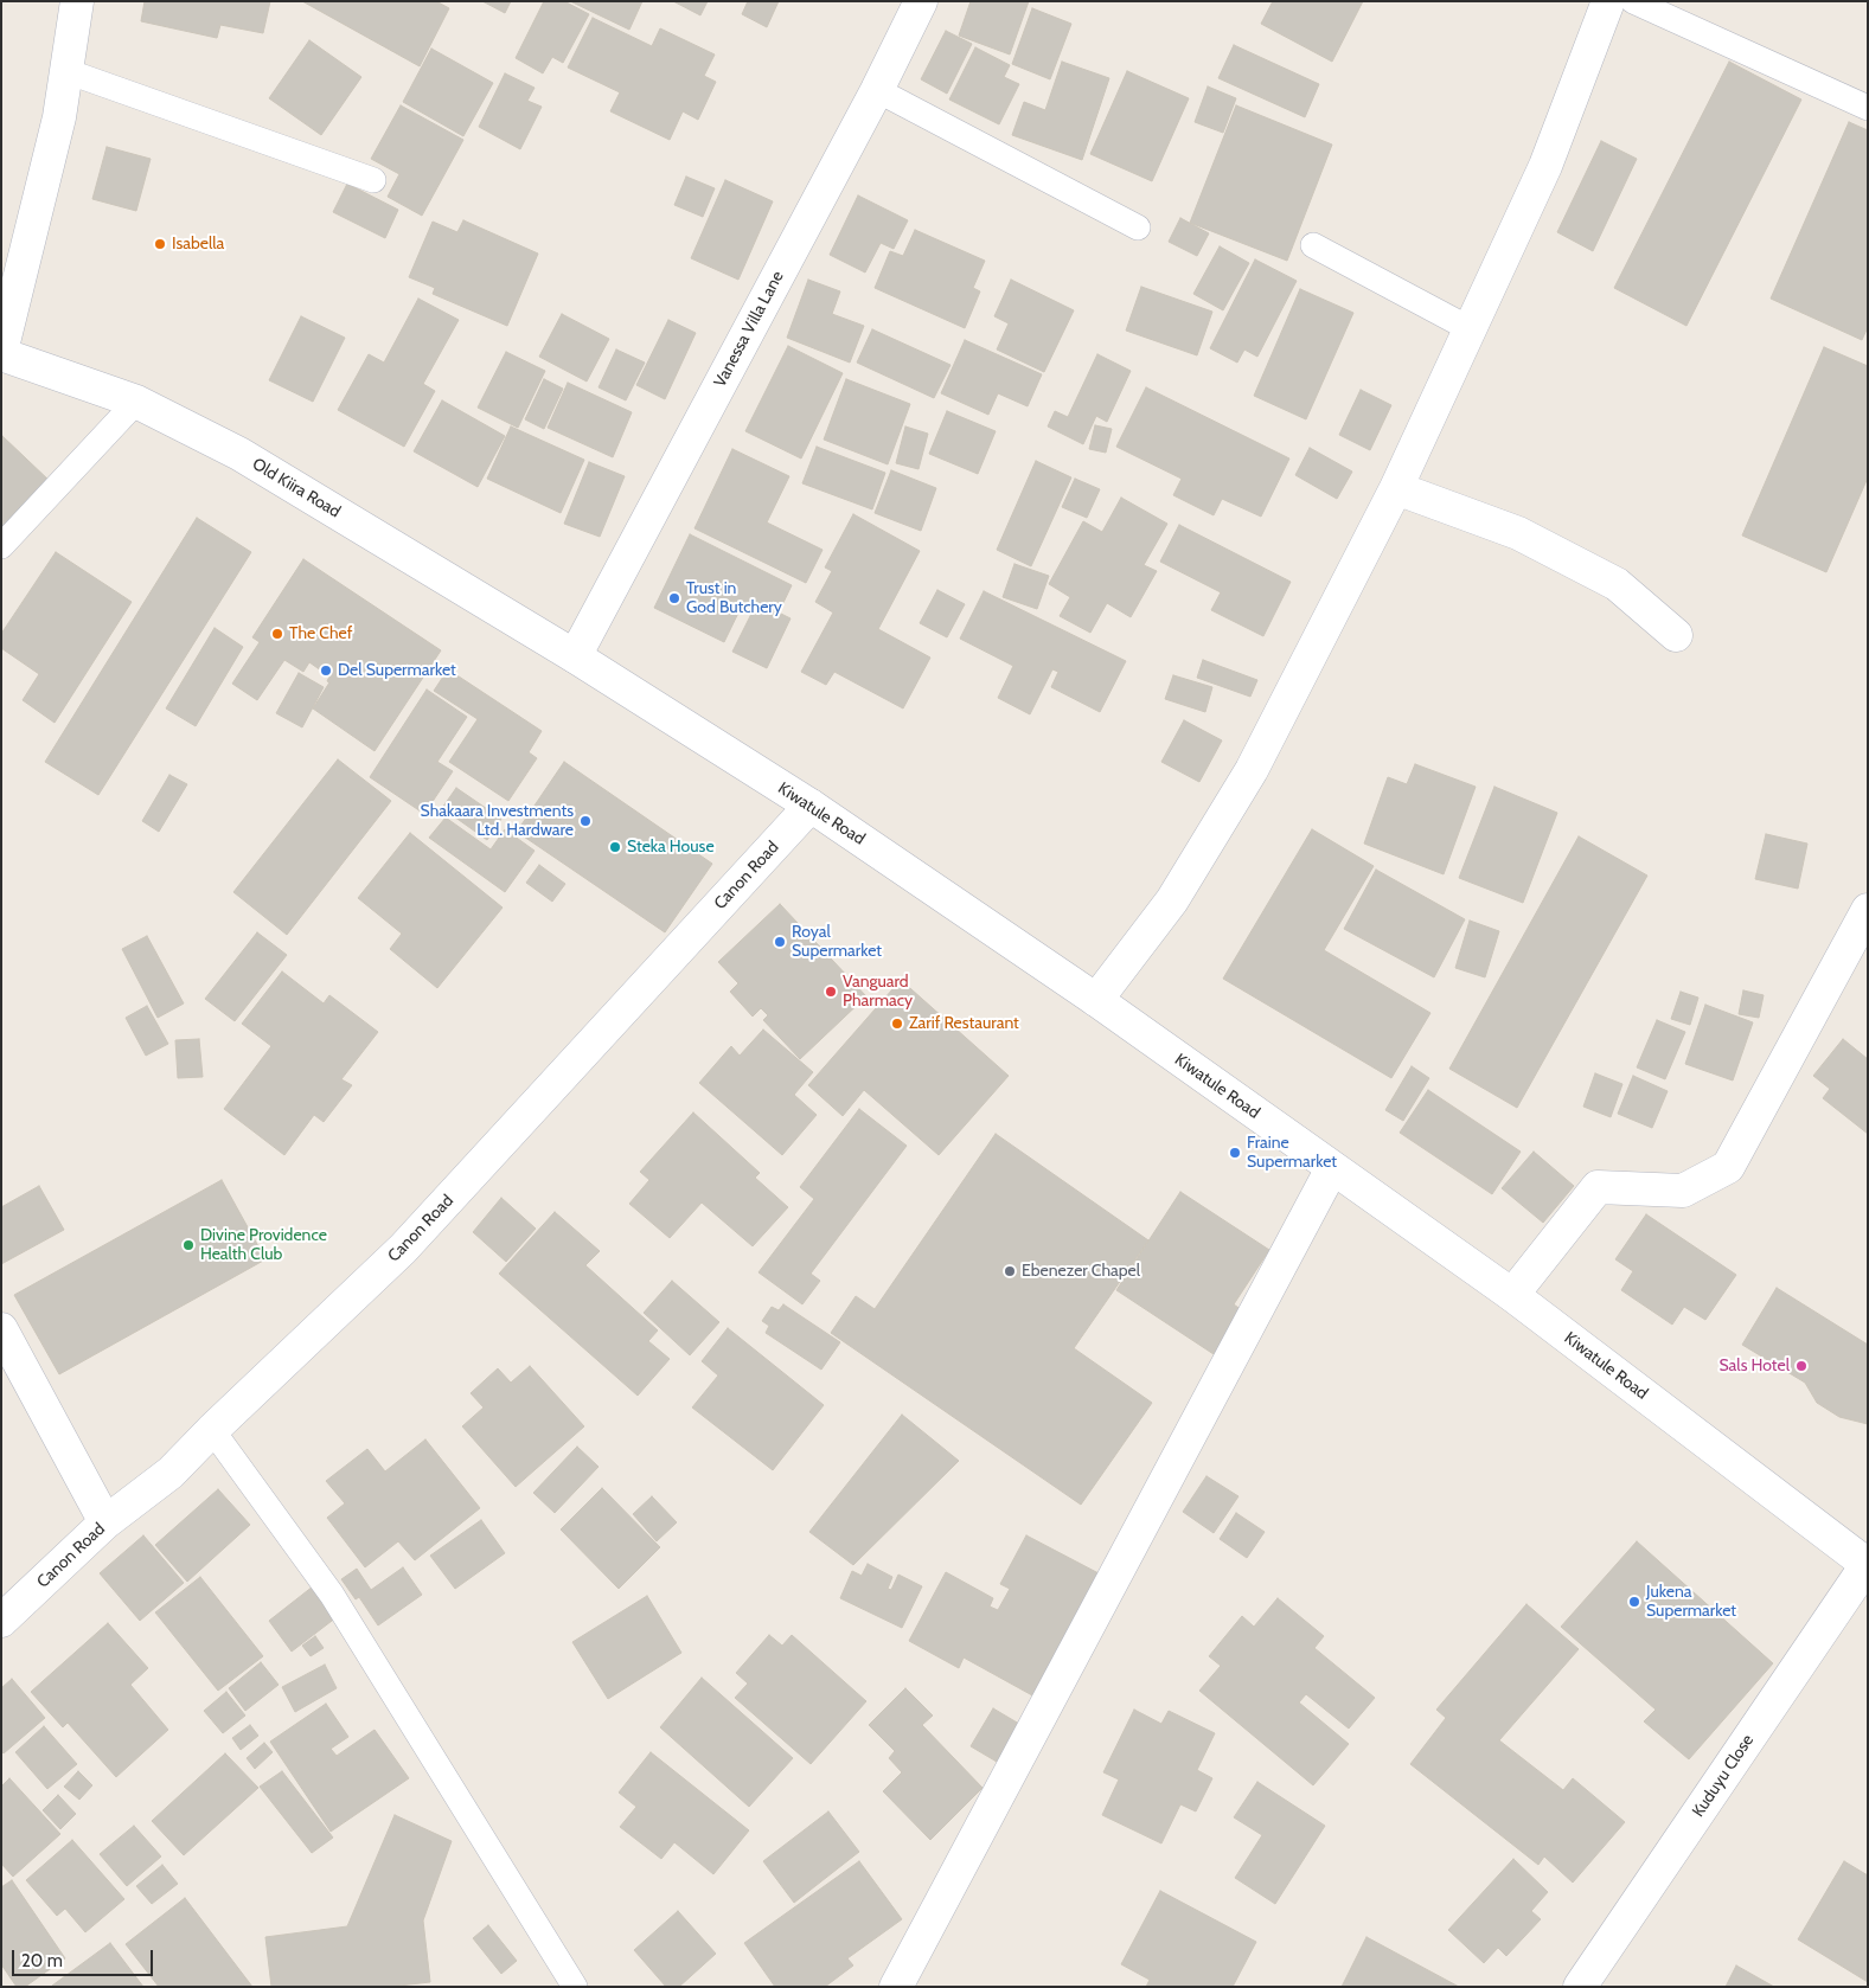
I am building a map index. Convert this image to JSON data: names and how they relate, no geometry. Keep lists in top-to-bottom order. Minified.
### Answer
{"streets":{"street":["Vanessa Villa Lane","Old Kiira Road","Kiwatule Road","Canon Road","Kuduyu Close"]},"crossings":[["Vanessa Villa Lane","Old Kiira Road"],["Vanessa Villa Lane","Kiwatule Road"],["Old Kiira Road","Kiwatule Road"],["Kiwatule Road","Canon Road"],["Kiwatule Road","Kuduyu Close"]],"places":["Isabella","Trust in God Butchery","The Chef","Del Supermarket","Shakaara Investments Ltd. Hardware","Steka House","Royal Supermarket","Vanguard Pharmacy","Zarif Restaurant","Fraine Supermarket","Divine Providence Health Club","Ebenezer Chapel","Sals Hotel","Jukena Supermarket"],"scale_bar":"20 m"}
